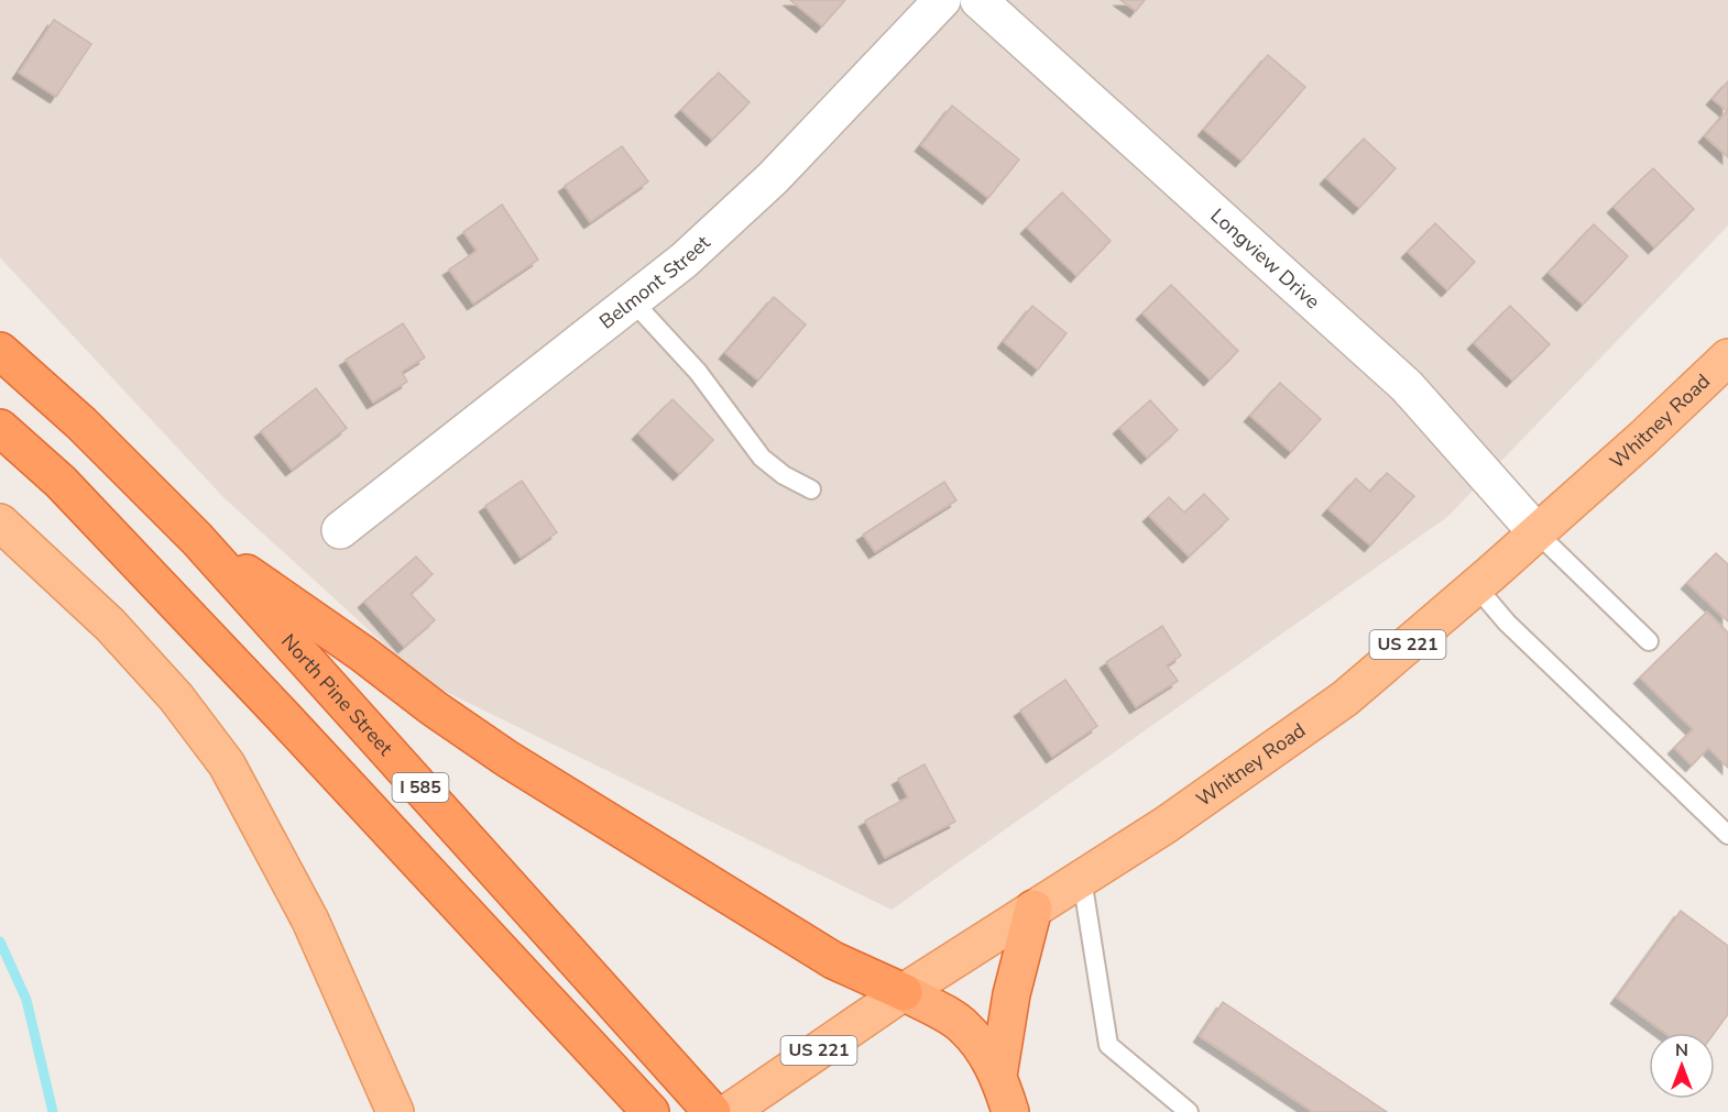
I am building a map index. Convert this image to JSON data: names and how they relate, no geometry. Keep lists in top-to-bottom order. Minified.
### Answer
{"streets":{"highway":["North Pine Street","I 585"],"main road":["Whitney Road","US 221"],"street":["Longview Drive","Belmont Street"]},"crossings":[["Longview Drive","Whitney Road"]],"north":"top"}
